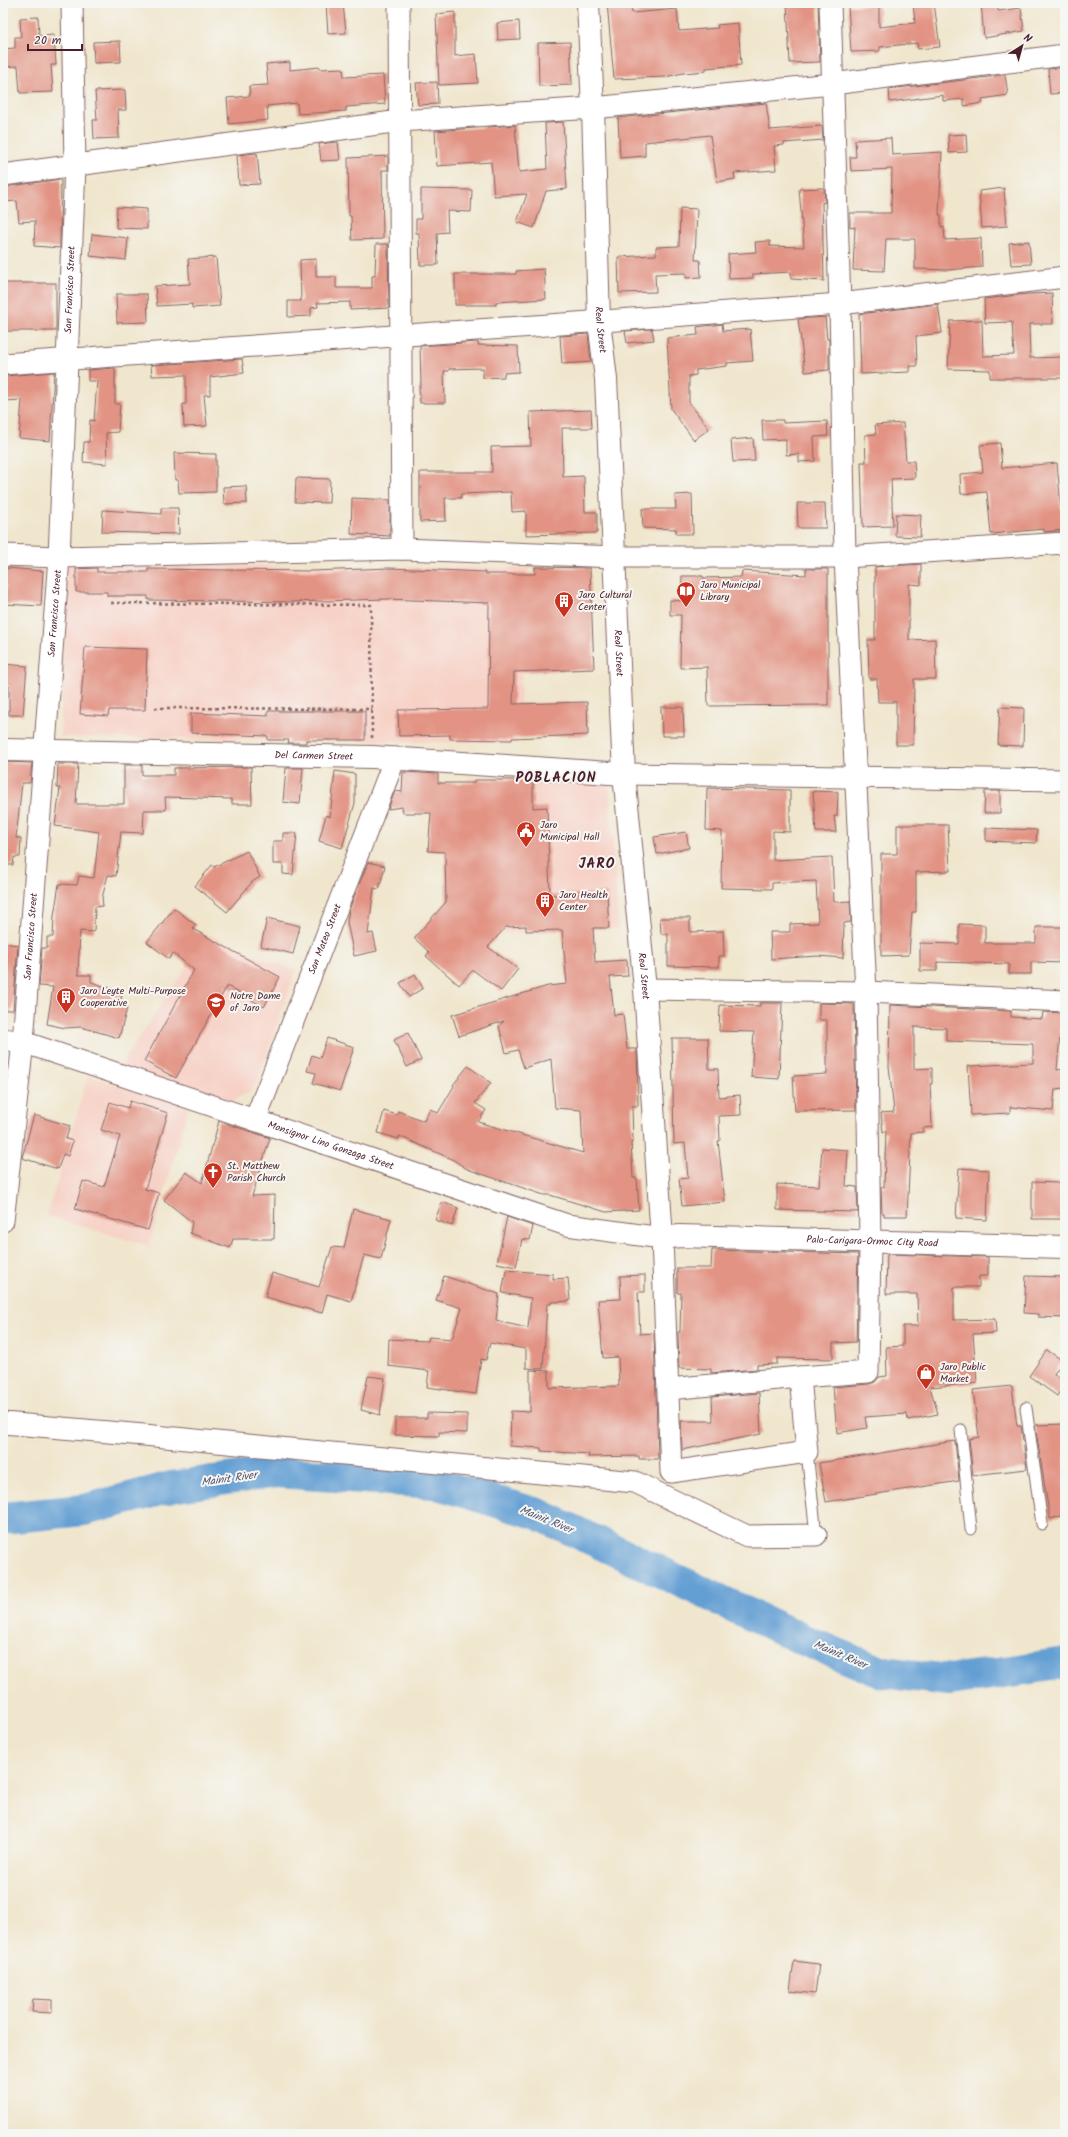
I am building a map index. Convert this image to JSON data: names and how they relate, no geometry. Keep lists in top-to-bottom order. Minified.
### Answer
{"streets":{"main road":["Real Street","Del Carmen Street","Palo-Carigara-Ormoc City Road"],"street":["San Francisco Street","San Mateo Street","Monsignor Lino Gonzaga Street"]},"crossings":[["San Francisco Street","Del Carmen Street"],["San Francisco Street","Monsignor Lino Gonzaga Street"],["Real Street","Del Carmen Street"],["Real Street","Monsignor Lino Gonzaga Street"],["Real Street","Palo-Carigara-Ormoc City Road"],["Del Carmen Street","San Mateo Street"],["San Mateo Street","Monsignor Lino Gonzaga Street"],["Monsignor Lino Gonzaga Street","Palo-Carigara-Ormoc City Road"]],"districts":["POBLACION","JARO"],"water":["Mainit River"],"places":{"library":["Jaro Municipal Library"],"building":["Jaro Cultural Center","Jaro Health Center","Jaro Leyte Multi-Purpose Cooperative"],"public building":["Jaro Municipal Hall"],"school or university":["Notre Dame of Jaro"],"church":["St. Matthew Parish Church"],"shop":["Jaro Public Market"]},"scale_bar":"20 m","north":"top right"}
